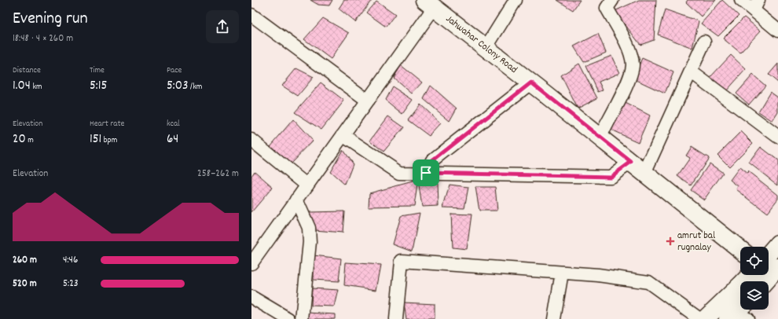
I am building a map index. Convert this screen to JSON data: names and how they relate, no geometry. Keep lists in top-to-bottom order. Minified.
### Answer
{"streets":{"street":["Jahwahar Colony Road"]},"places":{"health":["amrut bal rugnalay"]},"page":{"heading":["Evening run","18:48 · 4 × 260 m"],"stats":[["Distance","1.04 km"],["Time","5:15"],["Pace","5:03 /km"],["Elevation","20 m"],["Heart rate","151 bpm"],["kcal","64"]],"chart":["Elevation","258–262 m"],"list":[{"name":"260 m","note":"4:46"},{"name":"520 m","note":"5:23"}]}}
